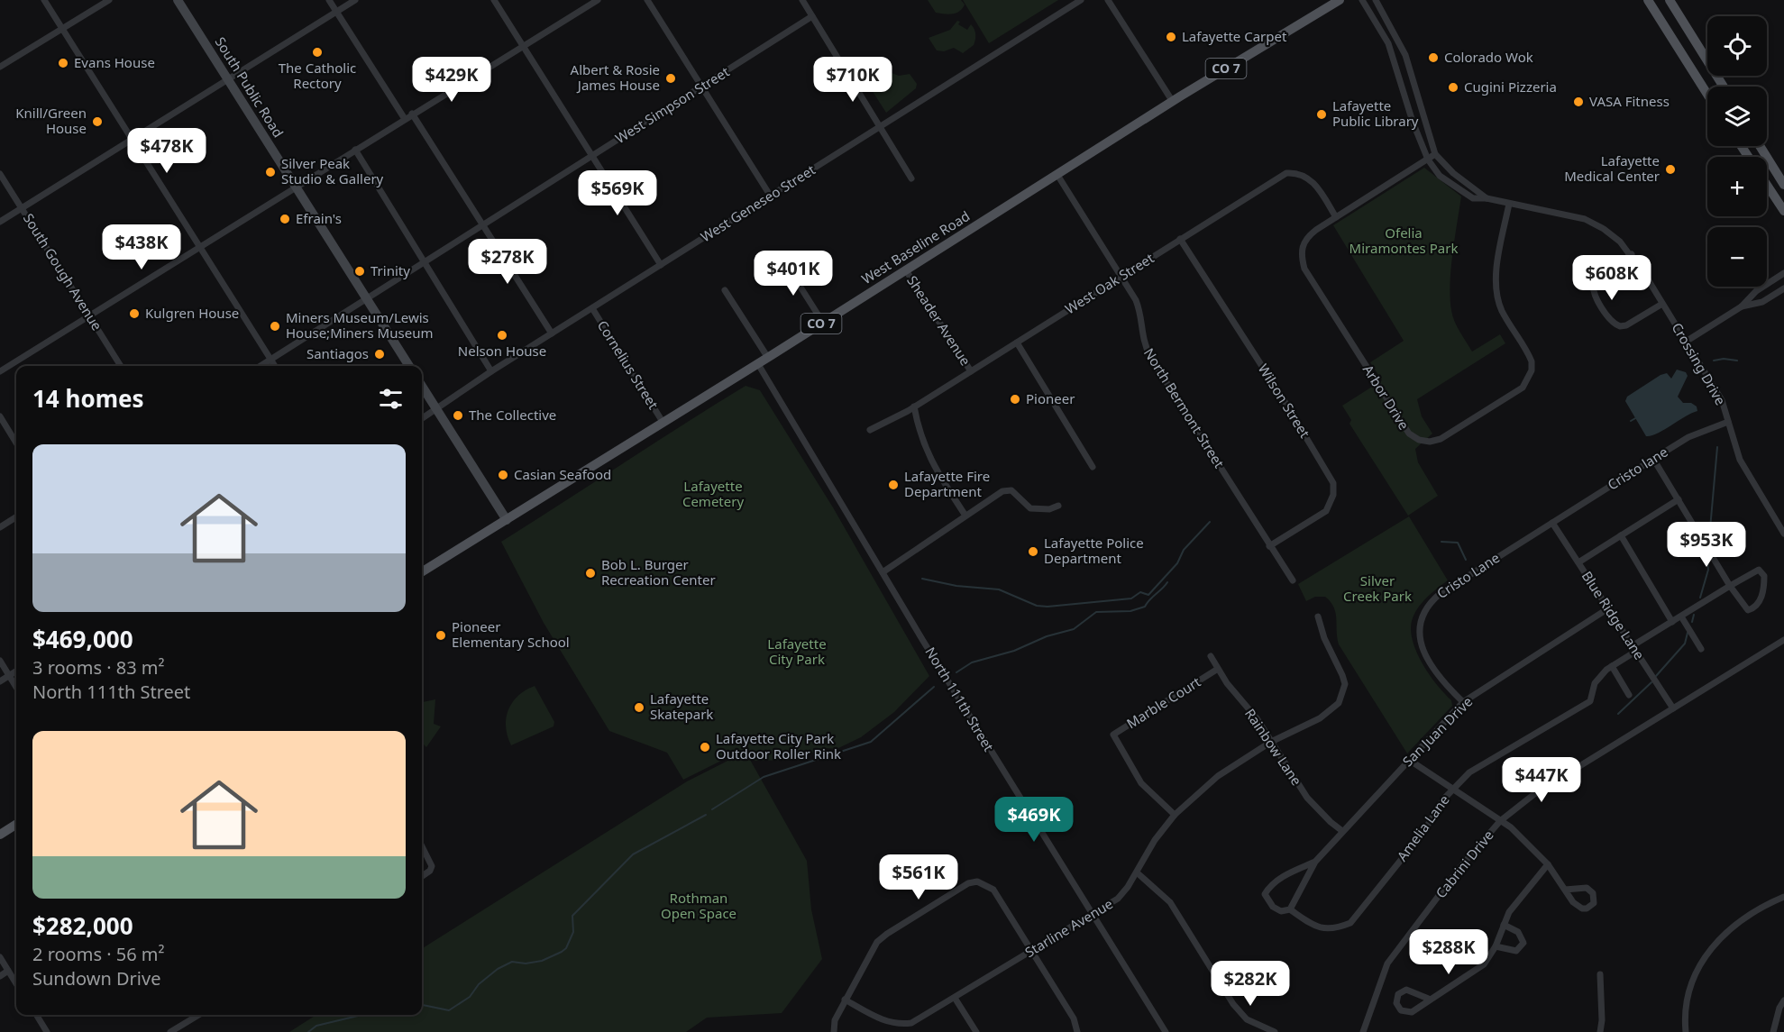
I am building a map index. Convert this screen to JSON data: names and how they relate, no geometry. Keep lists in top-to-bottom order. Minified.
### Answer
{"streets":{"main road":["CO 7","West Baseline Road"],"street":["South Public Road","West Simpson Street","West Geneseo Street","South Gough Avenue","West Oak Street","Sheader Avenue","Crossing Drive","Cornelius Street","Arbor Drive","Wilson Street","North Bermont Street","Cristo lane","Cristo Lane","Blue Ridge Lane","North 111th Street","Marble Court","San Juan Drive","Rainbow Lane","Amelia Lane","Cabrini Drive","Starline Avenue"]},"crossings":[["CO 7","West Baseline Road"],["South Public Road","West Simpson Street"],["West Geneseo Street","Cornelius Street"],["West Baseline Road","Sheader Avenue"],["West Baseline Road","Cornelius Street"],["West Baseline Road","North Bermont Street"],["West Baseline Road","North 111th Street"],["West Oak Street","Sheader Avenue"],["West Oak Street","Arbor Drive"],["West Oak Street","Wilson Street"],["West Oak Street","North Bermont Street"],["Crossing Drive","Arbor Drive"],["Crossing Drive","Cristo lane"],["Wilson Street","North Bermont Street"],["Cristo lane","Cristo Lane"],["Cristo lane","Blue Ridge Lane"],["Cristo Lane","Blue Ridge Lane"],["Cristo Lane","San Juan Drive"],["Blue Ridge Lane","San Juan Drive"],["Blue Ridge Lane","Amelia Lane"],["Blue Ridge Lane","Cabrini Drive"],["North 111th Street","Starline Avenue"],["Marble Court","Rainbow Lane"],["Marble Court","Starline Avenue"],["San Juan Drive","Rainbow Lane"],["San Juan Drive","Amelia Lane"],["Rainbow Lane","Starline Avenue"]],"parks":["Ofelia Miramontes Park","Lafayette Cemetery","Silver Creek Park","Lafayette City Park","Rothman Open Space"],"places":["Lafayette Carpet","The Catholic Rectory","Colorado Wok","Evans House","Albert & Rosie James House","Cugini Pizzeria","VASA Fitness","Lafayette Public Library","Knill/Green House","Lafayette Medical Center","Silver Peak Studio & Gallery","Efrain's","Trinity","Kulgren House","Miners Museum/Lewis House;Miners Museum","Nelson House","Santiagos","Pioneer","The Collective","Casian Seafood","Lafayette Fire Department","Lafayette Police Department","Bob L. Burger Recreation Center","Pioneer Elementary School","Lafayette Skatepark","Lafayette City Park Outdoor Roller Rink"],"page":{"map_buttons":["+","−"],"price":["$429K","$710K","$478K","$569K","$438K","$278K","$401K","$608K","$953K","$447K","$469K","$561K","$288K","$282K"],"heading":"14 homes","list":[{"name":"$469,000","note":"3 rooms · 83 m² · North 111th Street"},{"name":"$282,000","note":"2 rooms · 56 m² · Sundown Drive"}]}}
